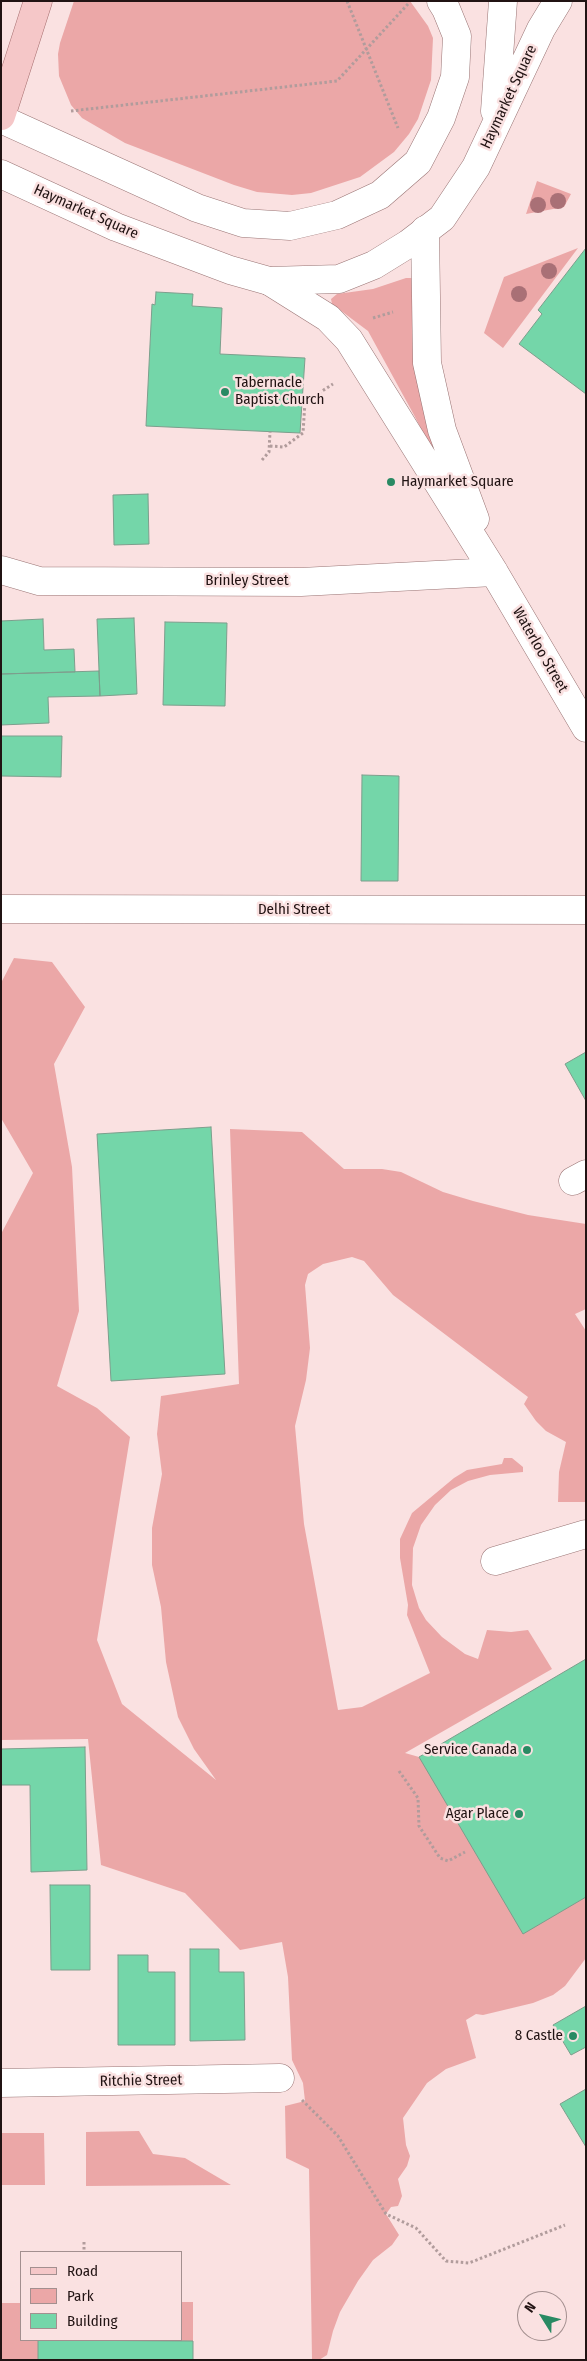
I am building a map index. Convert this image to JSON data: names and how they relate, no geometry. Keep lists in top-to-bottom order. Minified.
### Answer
{"streets":{"street":["Haymarket Square","Brinley Street","Waterloo Street","Delhi Street","Ritchie Street"]},"crossings":[["Brinley Street","Waterloo Street"]],"places":["Tabernacle Baptist Church","Haymarket Square","Service Canada","Agar Place","8 Castle"],"legend":["Road","Park","Building"],"north":"top left"}
